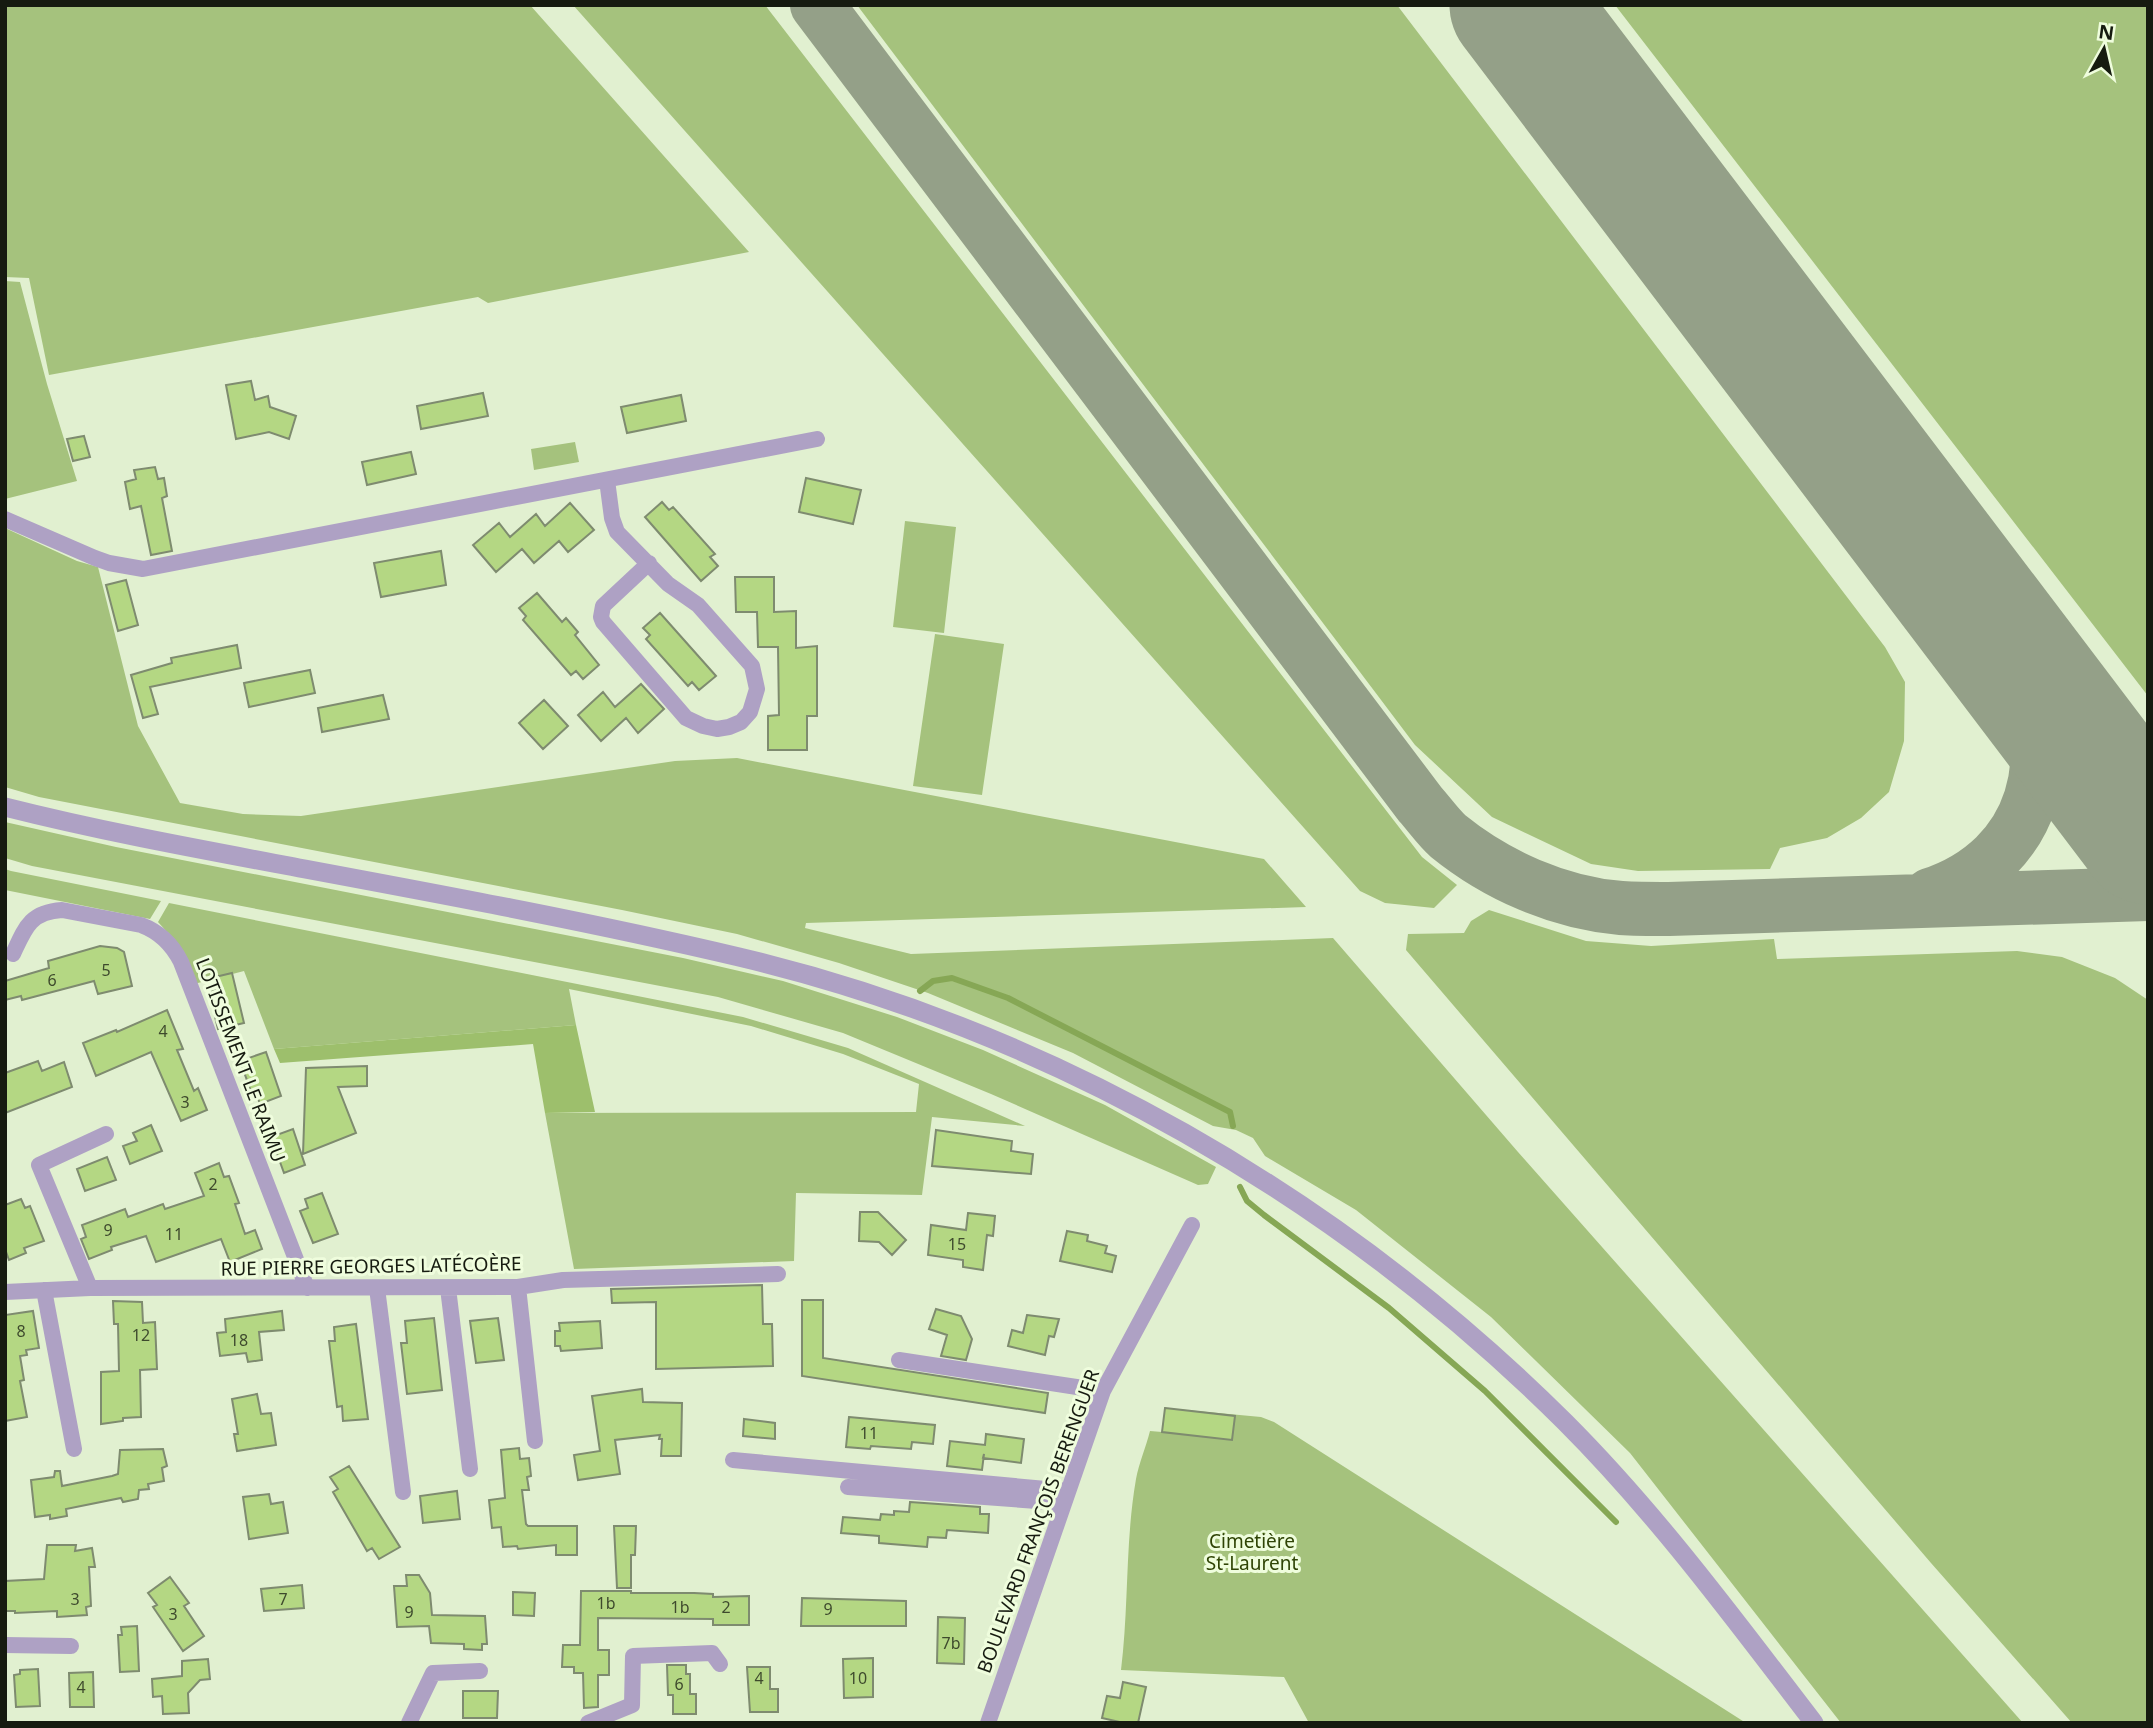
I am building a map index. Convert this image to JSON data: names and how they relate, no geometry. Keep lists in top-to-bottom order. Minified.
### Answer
{"streets":{"street":["LOTISSEMENT LE RAIMU","RUE PIERRE GEORGES LATÉCOÈRE","BOULEVARD FRANÇOIS BERENGUER"]},"crossings":[["LOTISSEMENT LE RAIMU","RUE PIERRE GEORGES LATÉCOÈRE"]],"parks":["Cimetière St-Laurent"],"house_numbers":["5","6","4","3","2","9","11","15","8","12","18","11","3","7","1b","1b","2","9","9","3","7b","4","10","6","4"],"north":"top"}
